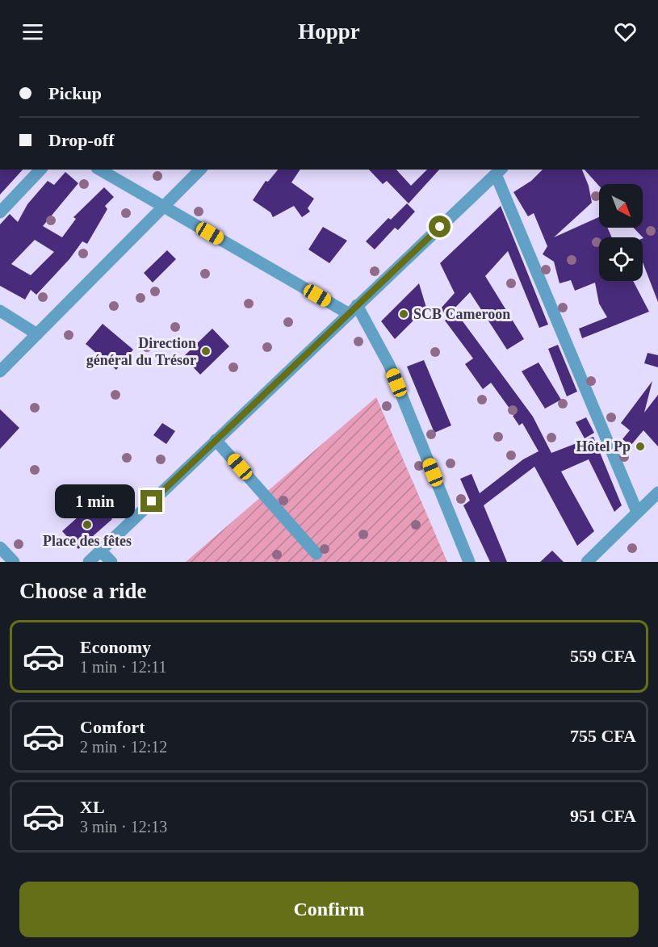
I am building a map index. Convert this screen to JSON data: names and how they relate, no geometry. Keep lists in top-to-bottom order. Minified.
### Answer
{"places":["SCB Cameroon","Direction général du Trésor","Hôtel Pp","Place des fêtes"],"north":"bottom right","page":{"header":"Hoppr","banner":["Pickup","Drop-off"],"bubble":"1 min","heading":"Choose a ride","list":[{"name":"Economy","note":"1 min · 12:11","value":"559 CFA"},{"name":"Comfort","note":"2 min · 12:12","value":"755 CFA"},{"name":"XL","note":"3 min · 12:13","value":"951 CFA"}],"buttons":"Confirm"}}
